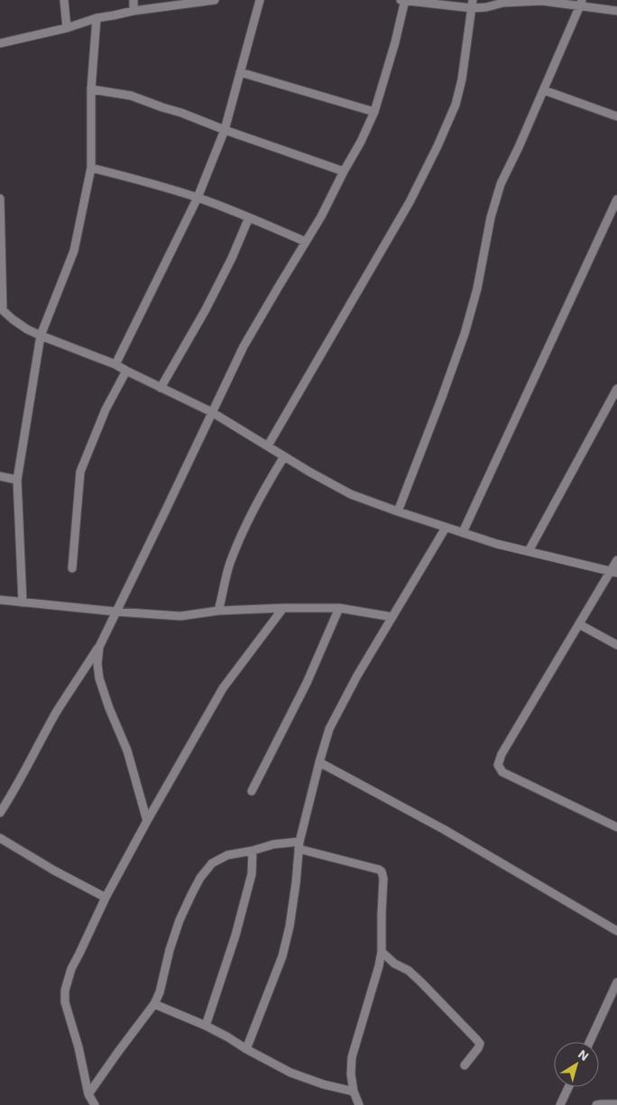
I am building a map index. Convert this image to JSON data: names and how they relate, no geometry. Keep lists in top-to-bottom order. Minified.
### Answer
{"north":"top right"}
